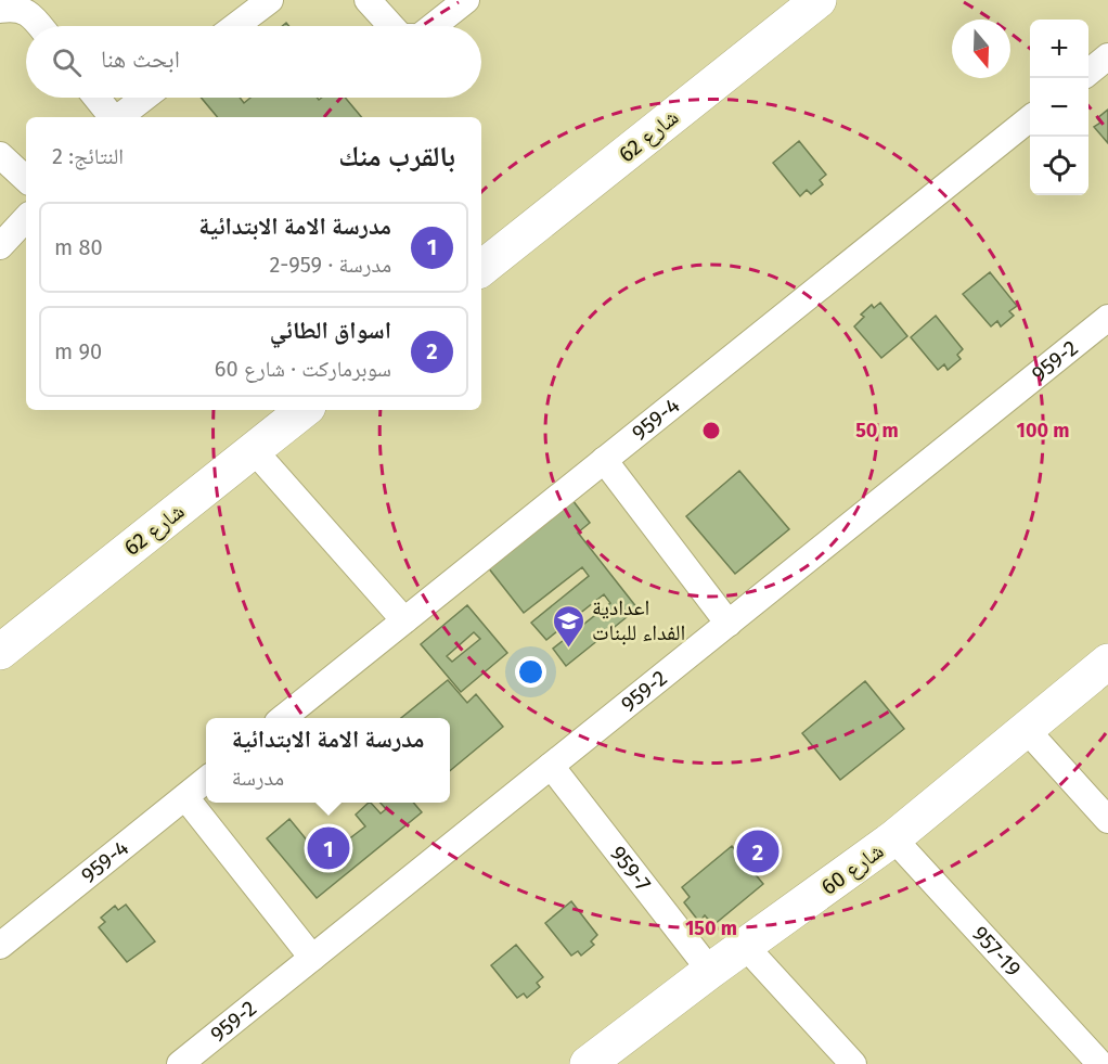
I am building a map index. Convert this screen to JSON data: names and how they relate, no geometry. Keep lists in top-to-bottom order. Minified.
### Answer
{"streets":{"street":["شارع 62","959-2","959-4","959-7","شارع 60","957-19"]},"crossings":[["959-2","959-7"],["959-7","شارع 60"],["شارع 60","957-19"]],"places":{"school or university":["اعدادية الفداء للبنات"]},"north":"bottom","page":{"map_buttons":["+","−"],"search":"ابحث هنا","heading":["بالقرب منك","النتائج: 2"],"list":[{"mark":"1","name":"مدرسة الامة الابتدائية","note":"مدرسة · 959-2","value":"80 m"},{"mark":"2","name":"اسواق الطائي","note":"سوبرماركت · شارع 60","value":"90 m"}],"popup":["مدرسة الامة الابتدائية","مدرسة"],"pins":["1","2"]},"rings":["50 m","100 m","150 m"]}
